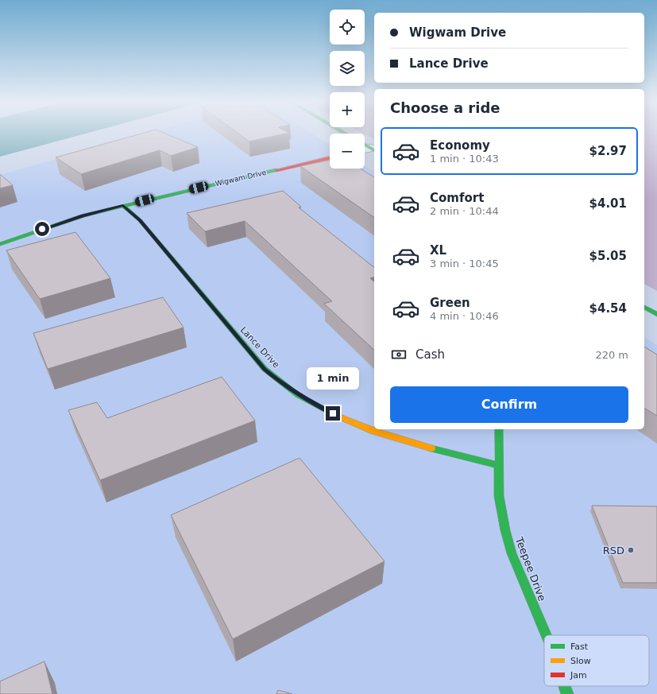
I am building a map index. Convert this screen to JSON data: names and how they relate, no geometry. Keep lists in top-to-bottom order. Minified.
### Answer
{"streets":{"street":["Wigwam Drive","Lance Drive","Teepee Drive"]},"crossings":[["Wigwam Drive","Lance Drive"],["Lance Drive","Teepee Drive"]],"places":["RSD"],"legend":["Fast","Slow","Jam"],"page":{"map_buttons":["+","−"],"banner":["Wigwam Drive","Lance Drive"],"heading":"Choose a ride","list":[{"name":"Economy","note":"1 min · 10:43","value":"$2.97"},{"name":"Comfort","note":"2 min · 10:44","value":"$4.01"},{"name":"XL","note":"3 min · 10:45","value":"$5.05"},{"name":"Green","note":"4 min · 10:46","value":"$4.54"}],"pay":["Cash","220 m"],"bubble":"1 min","buttons":"Confirm"}}
